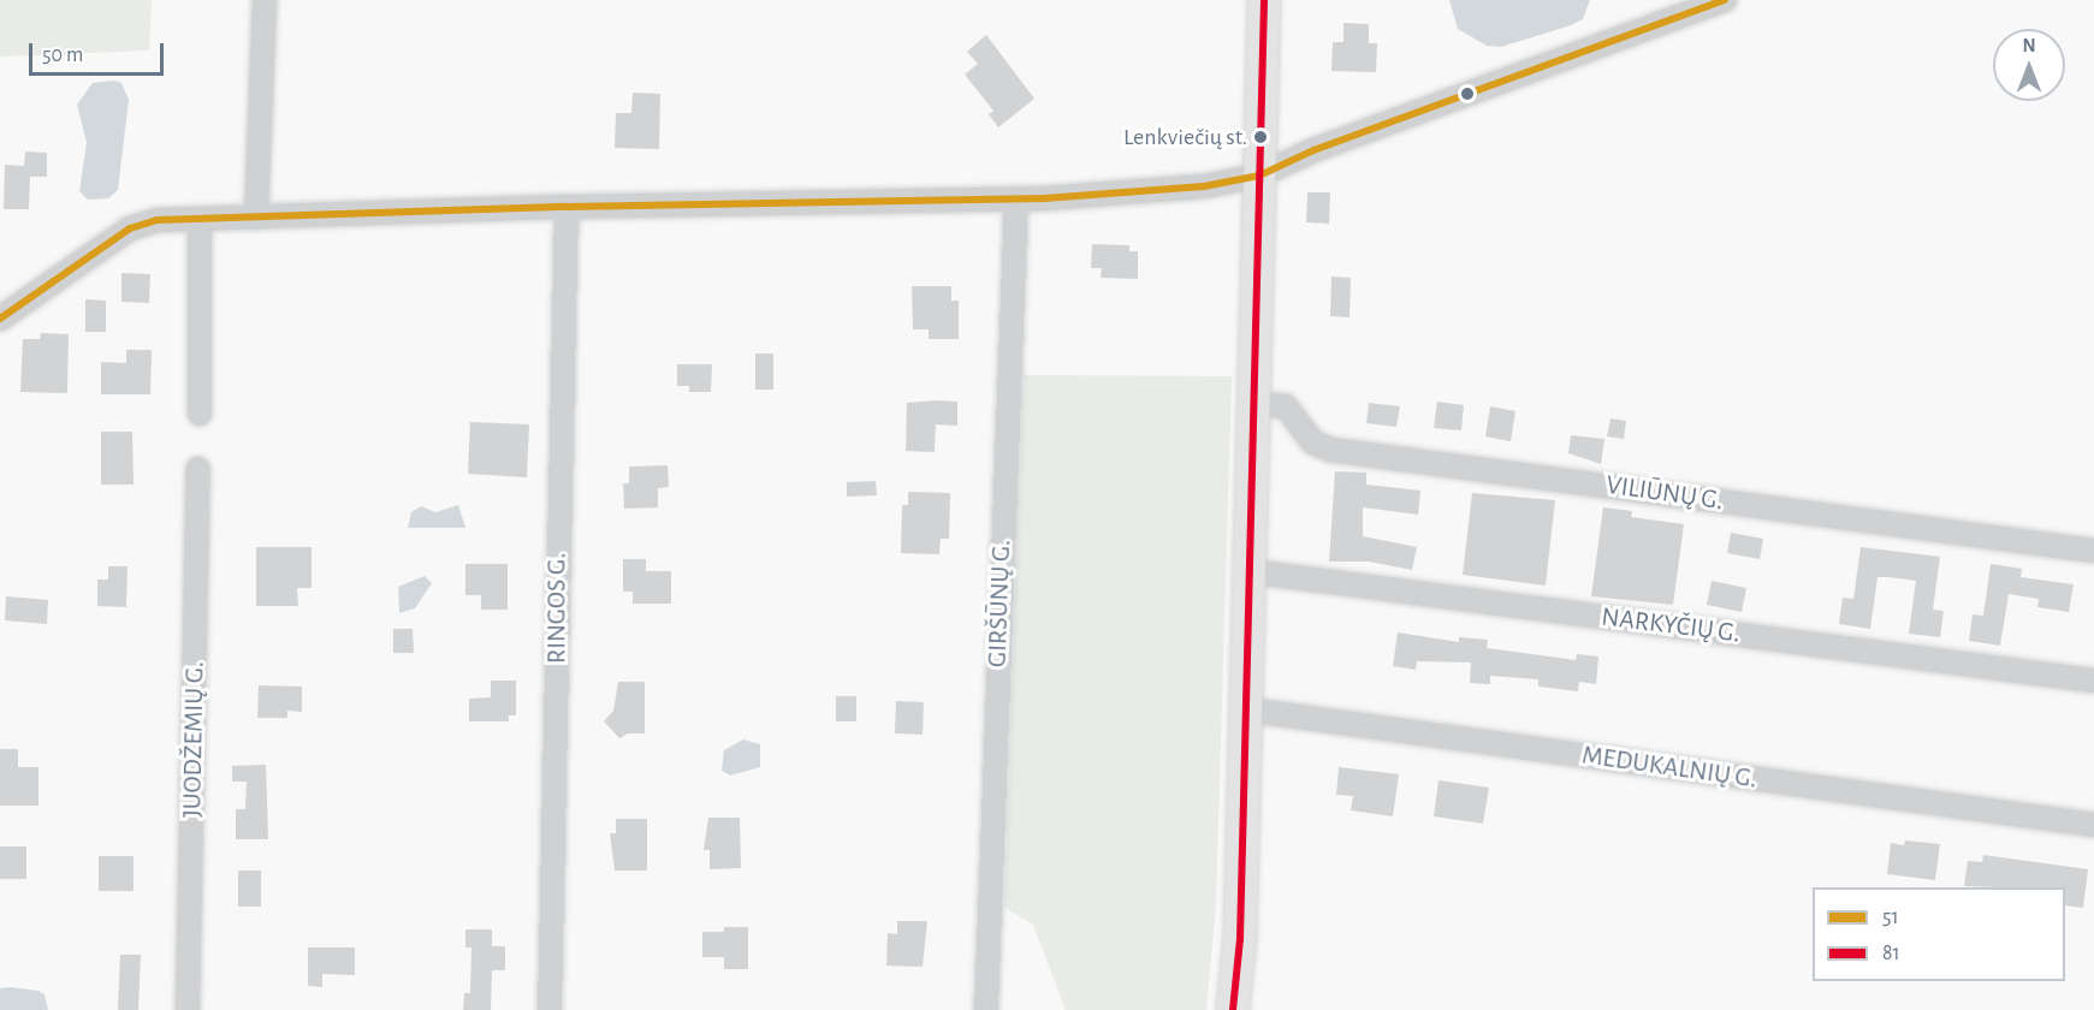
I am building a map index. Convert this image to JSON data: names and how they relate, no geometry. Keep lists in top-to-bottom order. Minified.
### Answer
{"streets":{"street":["VILIŪNŲ G.","GIRŠŪNŲ G.","RINGOS G.","NARKYČIŲ G.","JUODŽEMIŲ G.","MEDUKALNIŲ G."]},"places":["Lenkviečių st."],"lines":["transit line 51","transit line 81"],"legend":["51","81"],"scale_bar":"50 m","north":"top"}
